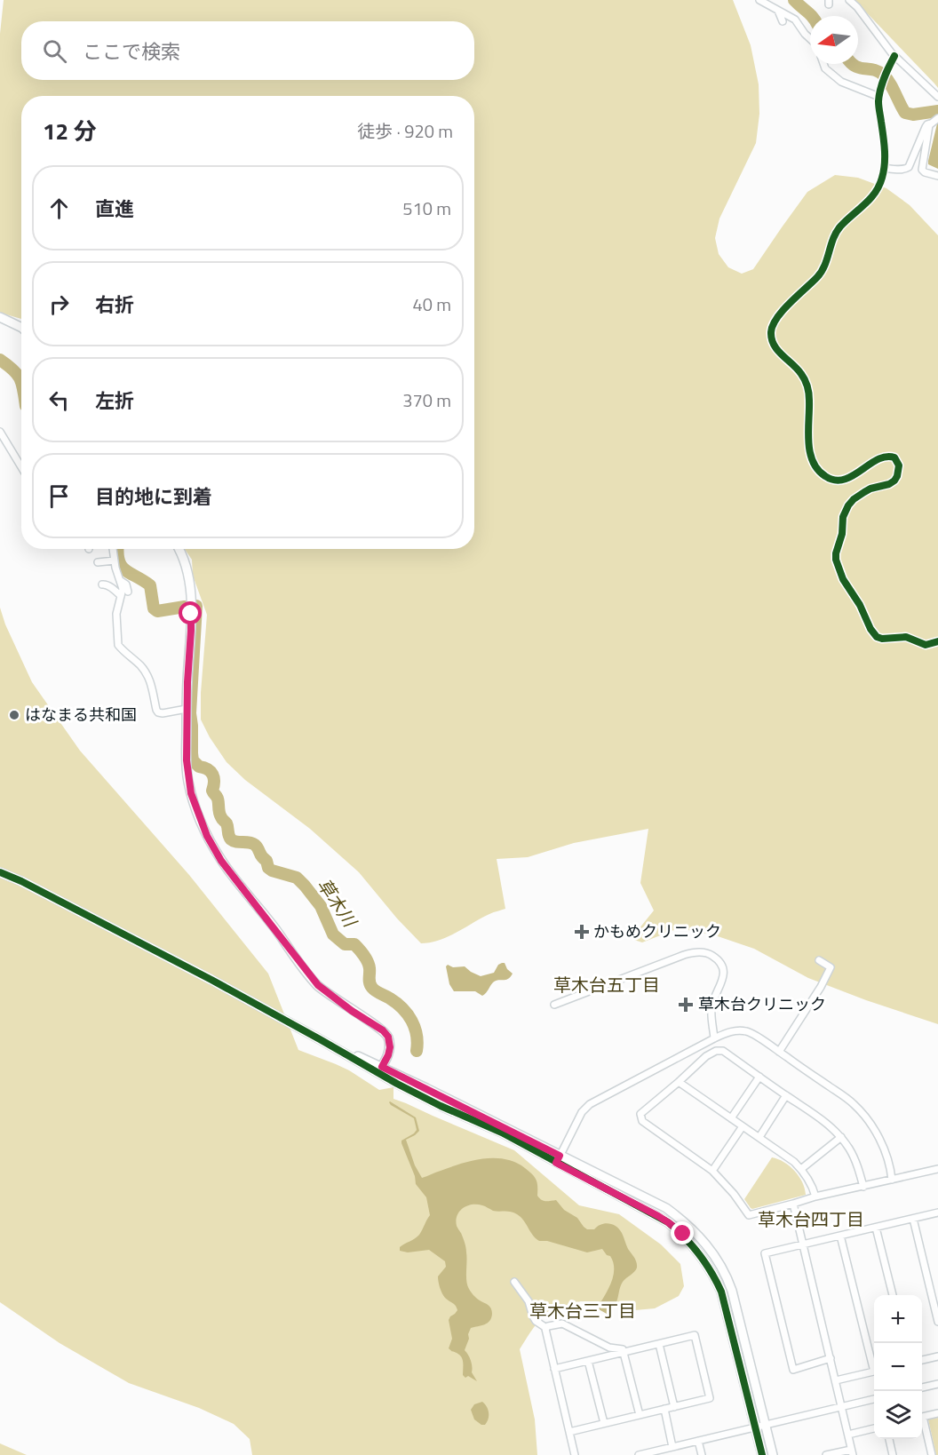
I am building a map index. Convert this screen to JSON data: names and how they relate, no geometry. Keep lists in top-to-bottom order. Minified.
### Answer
{"districts":["草木台五丁目","草木台四丁目","草木台三丁目"],"water":["草木川"],"places":{"other":["はなまる共和国"],"health":["かもめクリニック","草木台クリニック"]},"north":"left","page":{"search":"ここで検索","heading":["12 分","徒歩 · 920 m"],"list":[["直進","510 m"],["右折","40 m"],["左折","370 m"],"目的地に到着"],"map_buttons":["+","−"]}}
